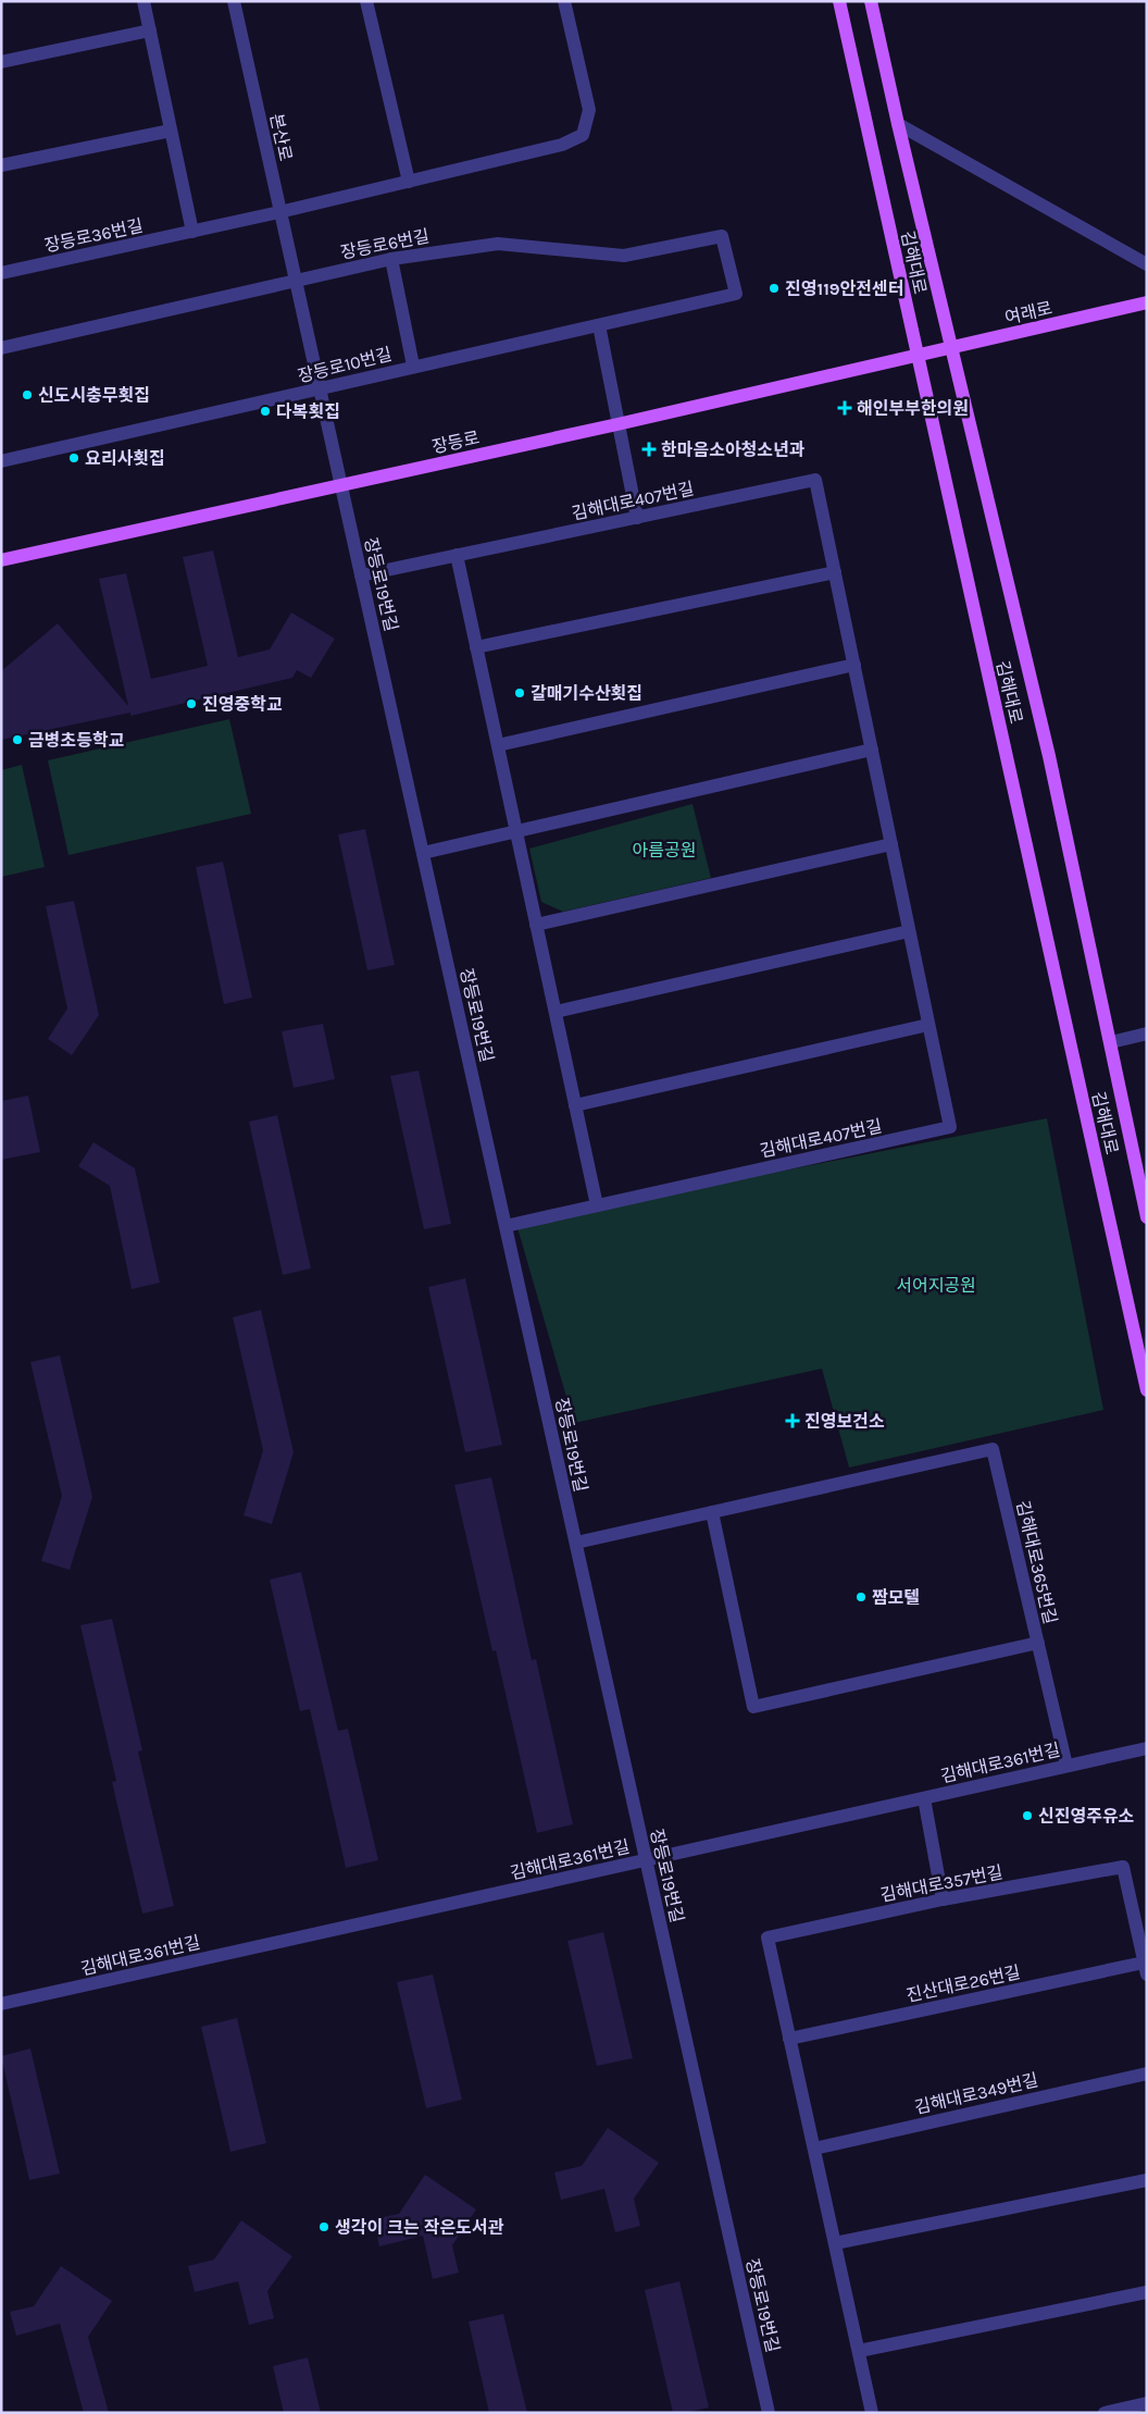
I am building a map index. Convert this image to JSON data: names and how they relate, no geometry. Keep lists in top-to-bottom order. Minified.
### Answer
{"streets":{"main road":["김해대로","여래로","장등로"],"street":["본산로","장등로36번길","장등로6번길","장등로10번길","김해대로407번길","장등로19번길","김해대로365번길","김해대로361번길","김해대로357번길","진산대로26번길","김해대로349번길"]},"crossings":[["본산로","장등로36번길"],["본산로","장등로6번길"],["본산로","장등로10번길"],["본산로","장등로19번길"],["장등로6번길","장등로10번길"],["김해대로","여래로"],["김해대로","장등로"],["여래로","장등로"],["장등로10번길","장등로19번길"],["장등로","장등로19번길"],["김해대로407번길","장등로19번길"],["장등로19번길","김해대로365번길"],["장등로19번길","김해대로361번길"],["김해대로357번길","진산대로26번길"]],"parks":["아름공원","서어지공원"],"places":{"other":["진영119안전센터","신도시충무횟집","다복횟집","요리사횟집","갈매기수산횟집","진영중학교","금병초등학교","짬모텔","신진영주유소","생각이 크는 작은도서관"],"health":["해인부부한의원","한마음소아청소년과","진영보건소"]}}
